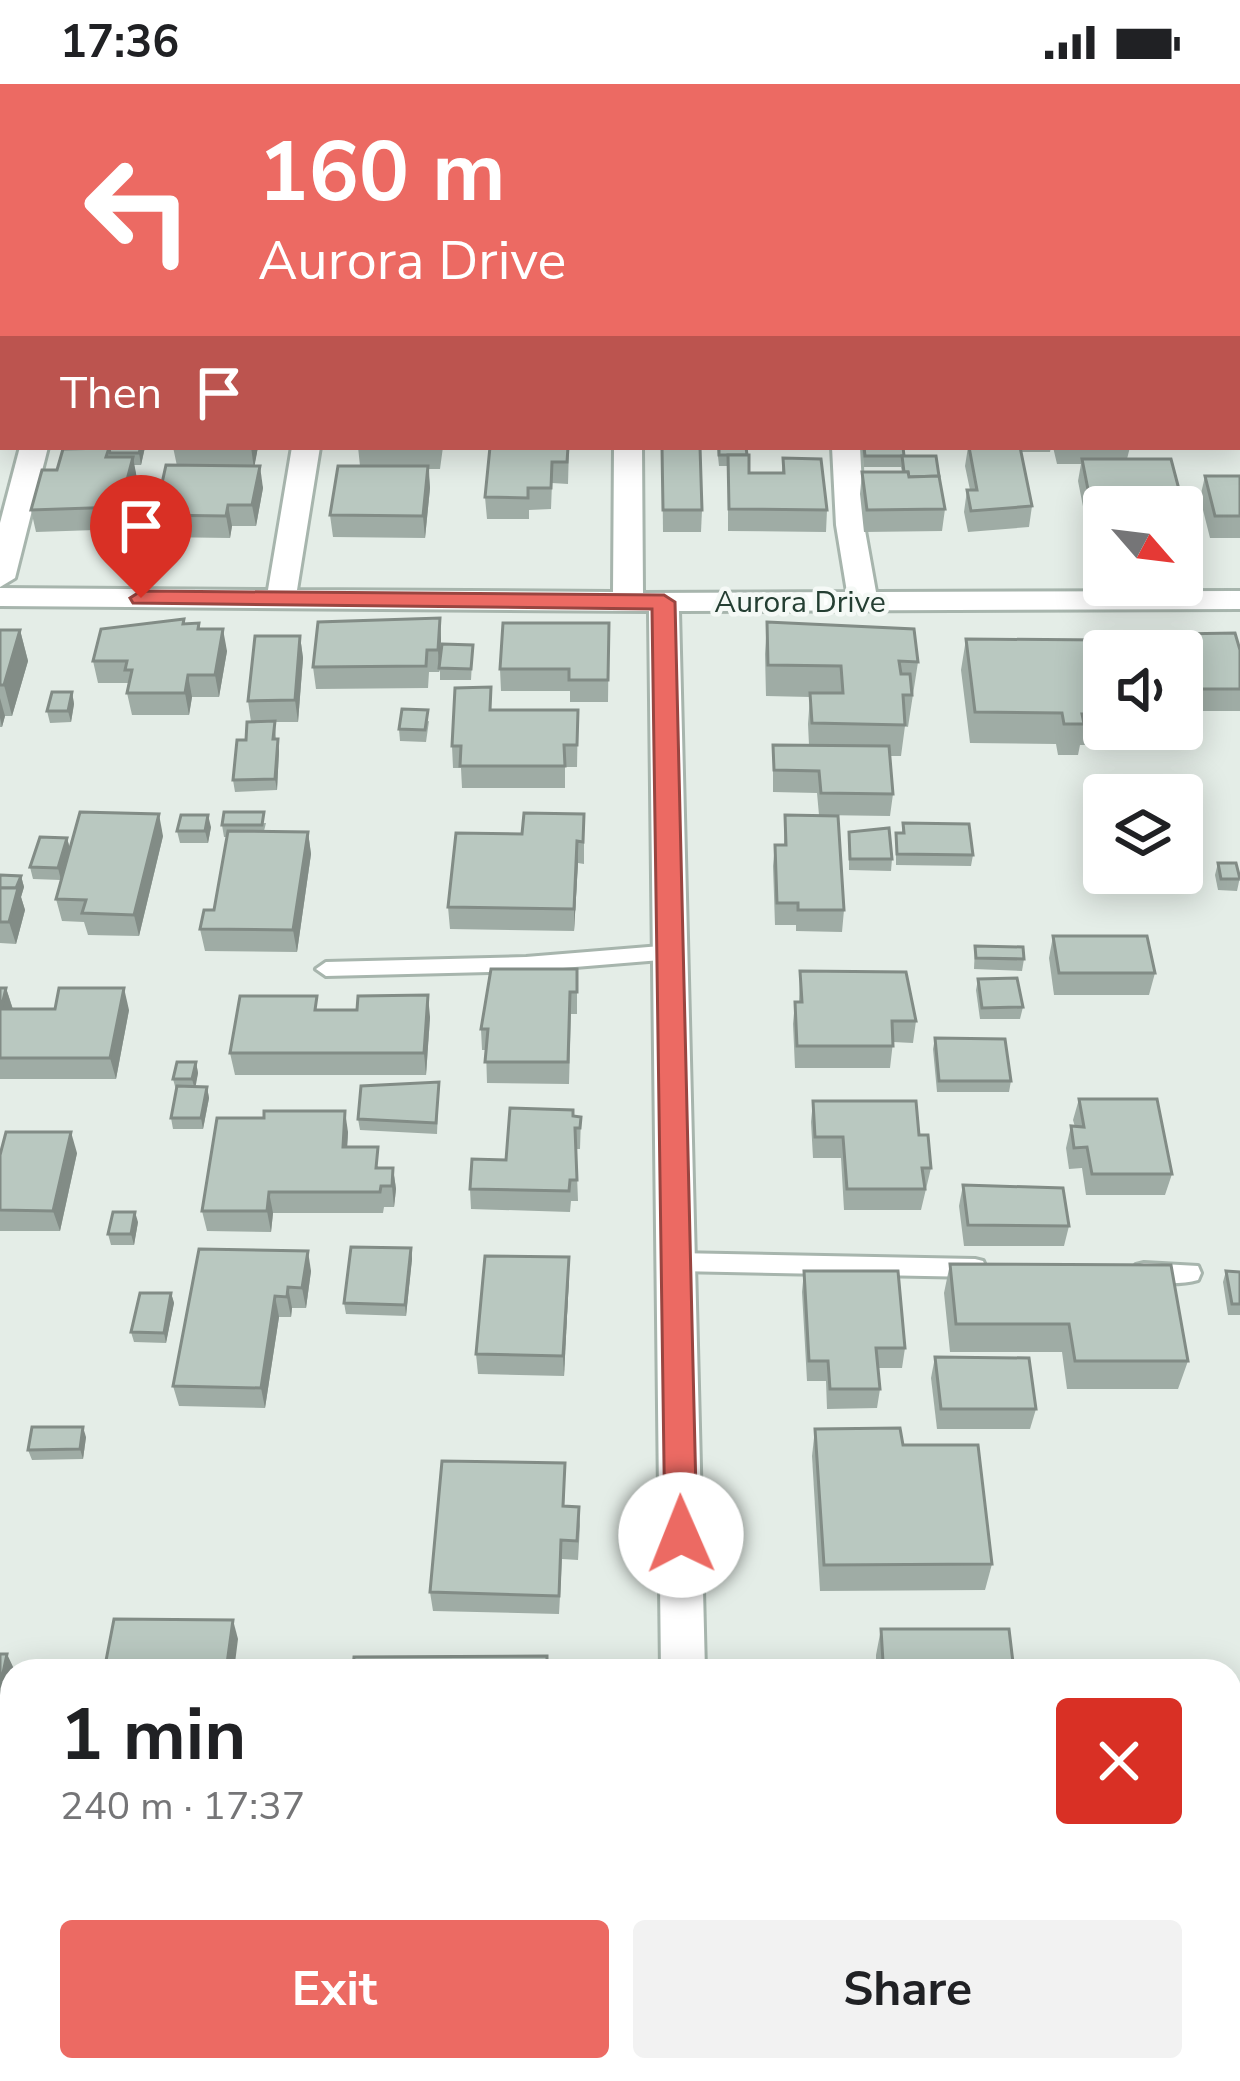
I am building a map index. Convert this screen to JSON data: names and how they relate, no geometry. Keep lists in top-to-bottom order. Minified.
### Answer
{"streets":{"street":["Aurora Drive"]},"north":"bottom right","page":{"status":"17:36","turn":["160 m","Aurora Drive"],"then":"Then","heading":["1 min","240 m · 17:37"],"buttons":["Exit","Share"]}}
